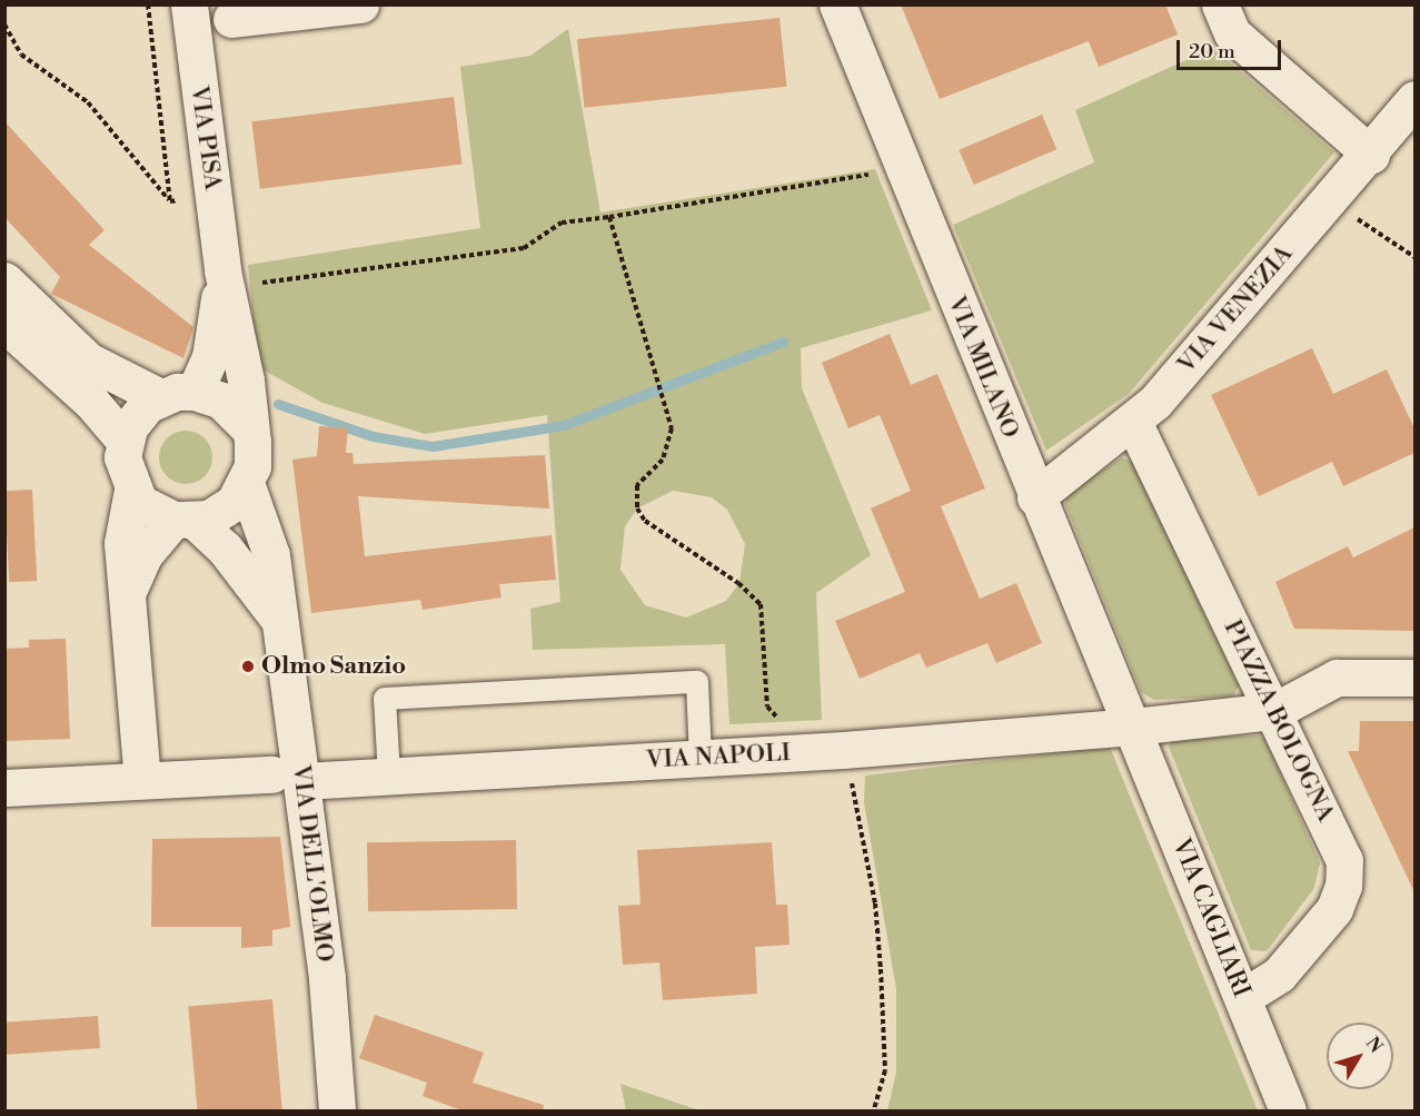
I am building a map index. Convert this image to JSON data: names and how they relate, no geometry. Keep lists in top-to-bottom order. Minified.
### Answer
{"streets":{"street":["VIA PISA","VIA VENEZIA","VIA MILANO","PIAZZA BOLOGNA","VIA NAPOLI","VIA DELL'OLMO","VIA CAGLIARI"]},"crossings":[["VIA PISA","VIA DELL'OLMO"],["VIA VENEZIA","VIA MILANO"],["VIA VENEZIA","PIAZZA BOLOGNA"],["VIA MILANO","VIA NAPOLI"],["VIA MILANO","VIA CAGLIARI"],["PIAZZA BOLOGNA","VIA NAPOLI"],["PIAZZA BOLOGNA","VIA CAGLIARI"],["VIA NAPOLI","VIA DELL'OLMO"],["VIA NAPOLI","VIA CAGLIARI"]],"places":["Olmo Sanzio"],"scale_bar":"20 m","north":"top right"}
